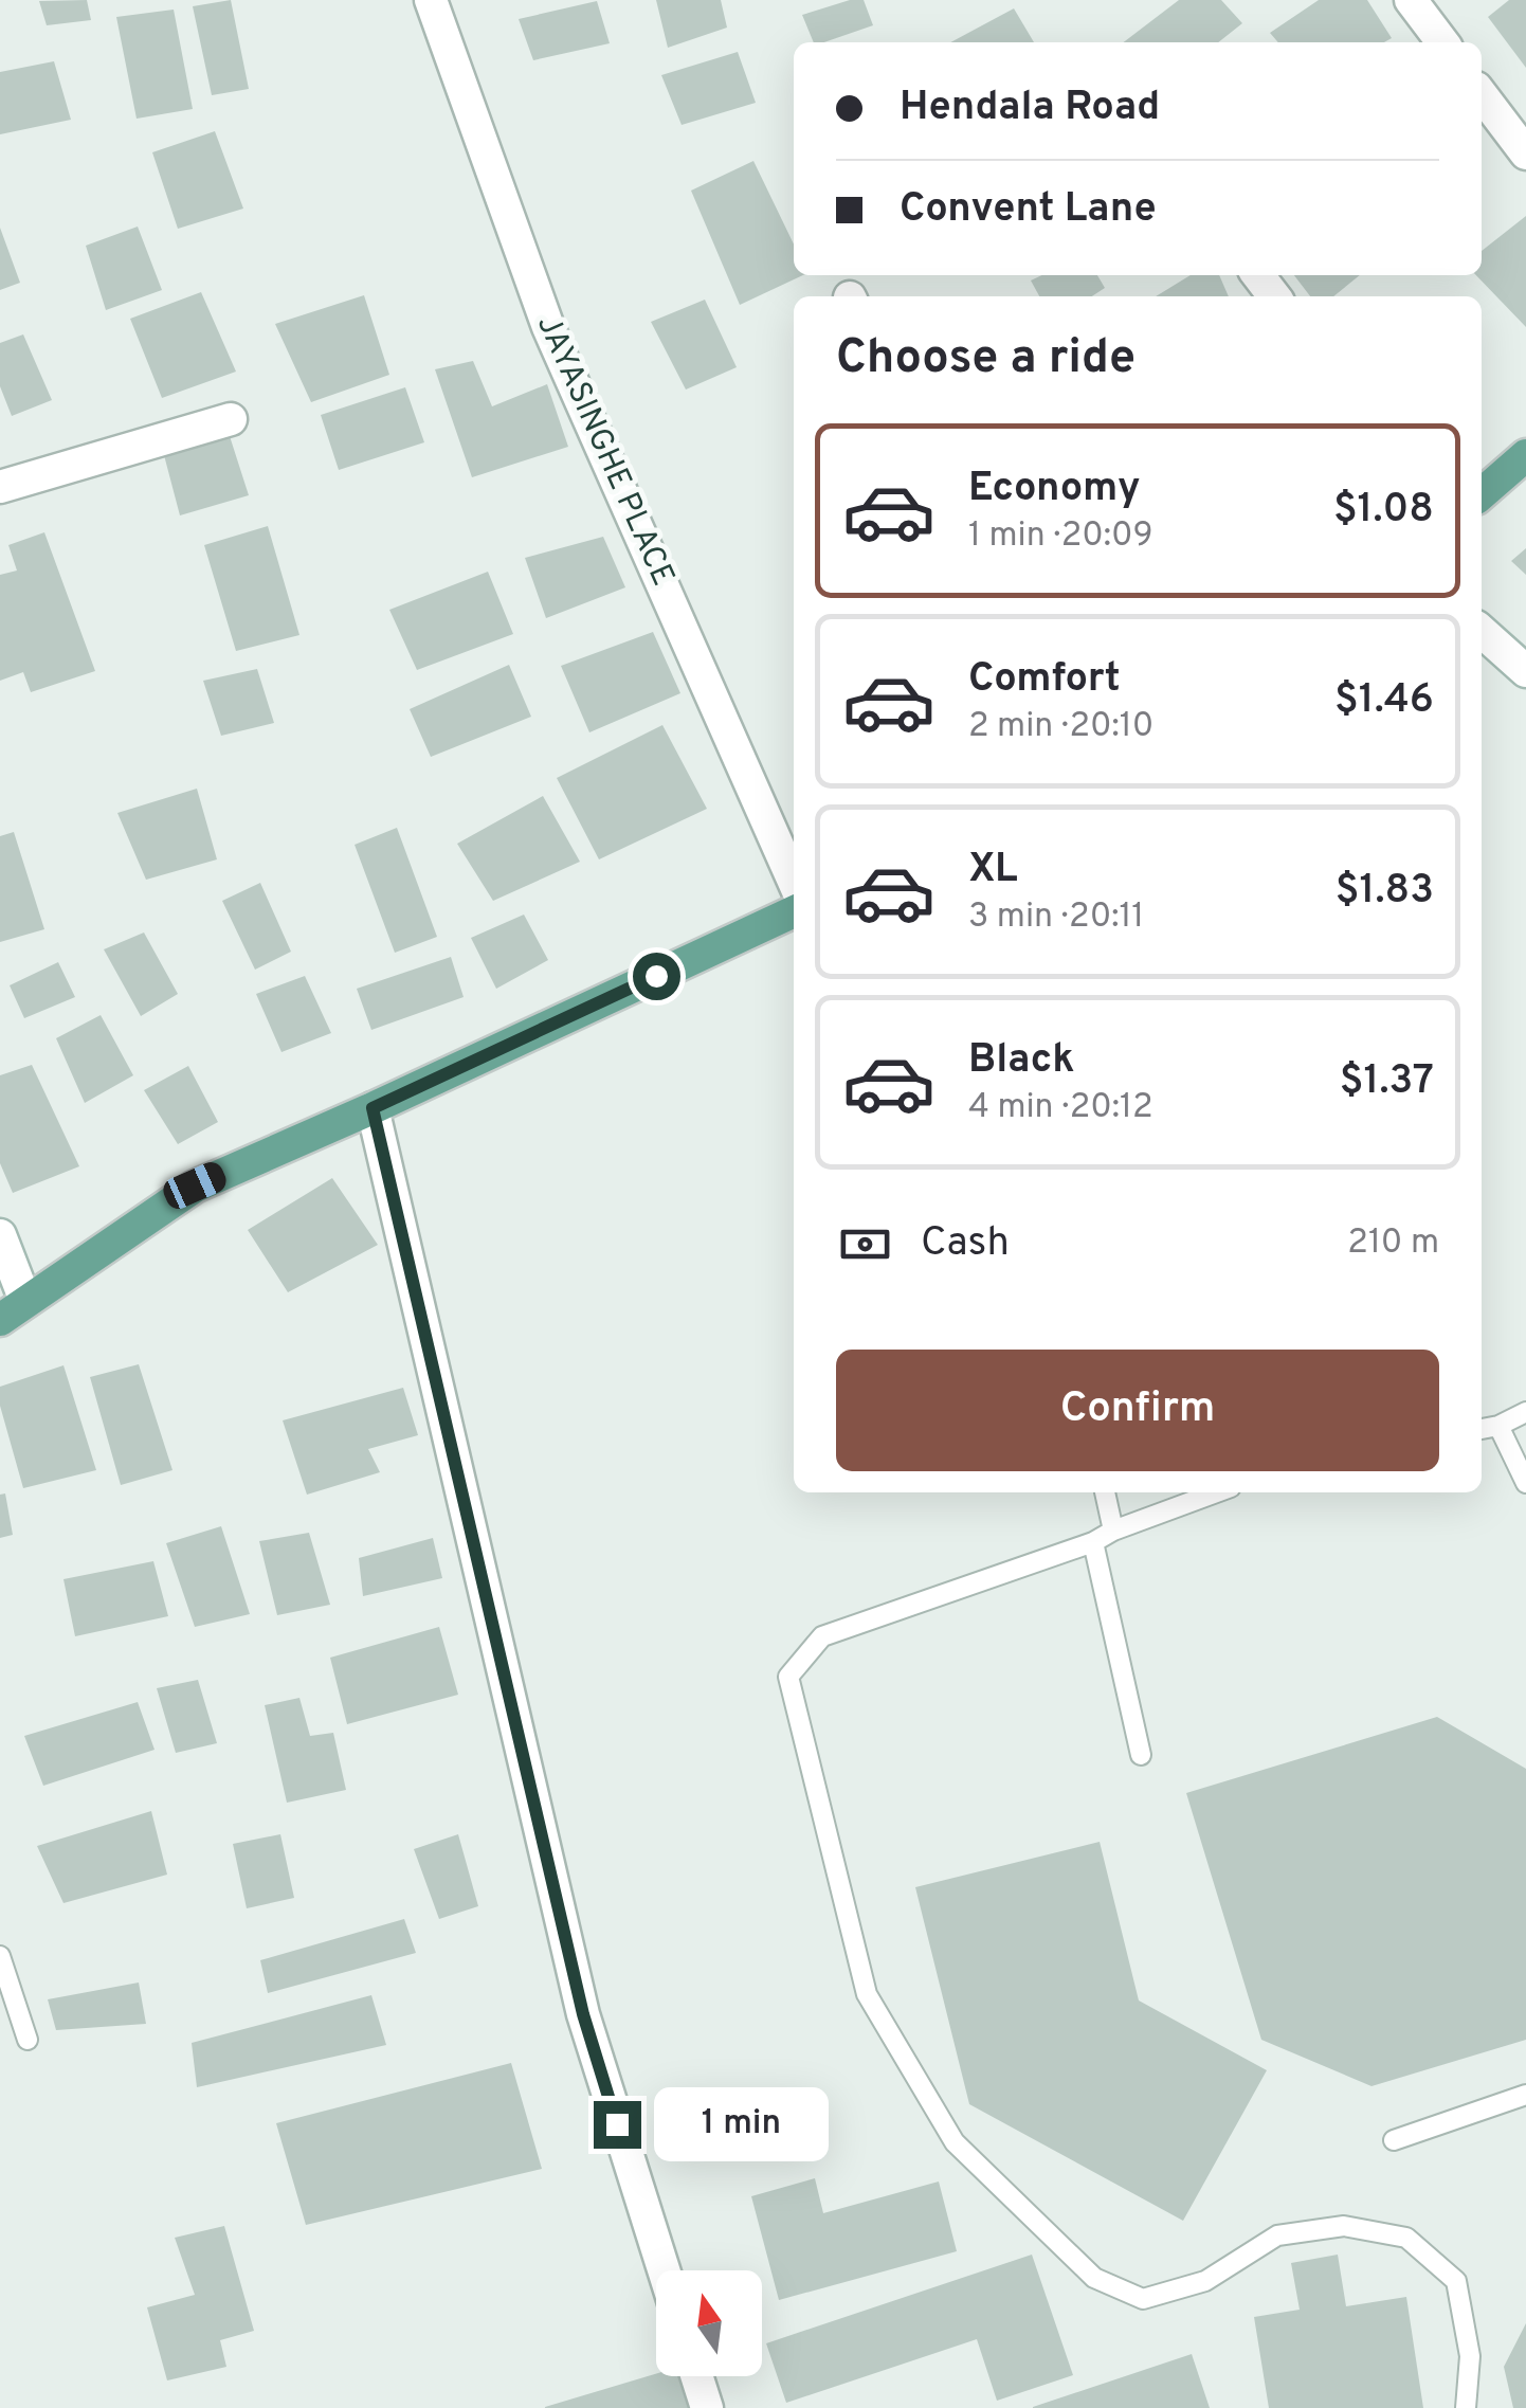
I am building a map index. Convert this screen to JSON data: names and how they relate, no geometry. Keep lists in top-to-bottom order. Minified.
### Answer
{"streets":{"street":["JAYASINGHE PLACE"]},"north":"top","page":{"banner":["Hendala Road","Convent Lane"],"heading":"Choose a ride","list":[{"name":"Economy","note":"1 min · 20:09","value":"$1.08"},{"name":"Comfort","note":"2 min · 20:10","value":"$1.46"},{"name":"XL","note":"3 min · 20:11","value":"$1.83"},{"name":"Black","note":"4 min · 20:12","value":"$1.37"}],"pay":["Cash","210 m"],"buttons":"Confirm","bubble":"1 min"}}
